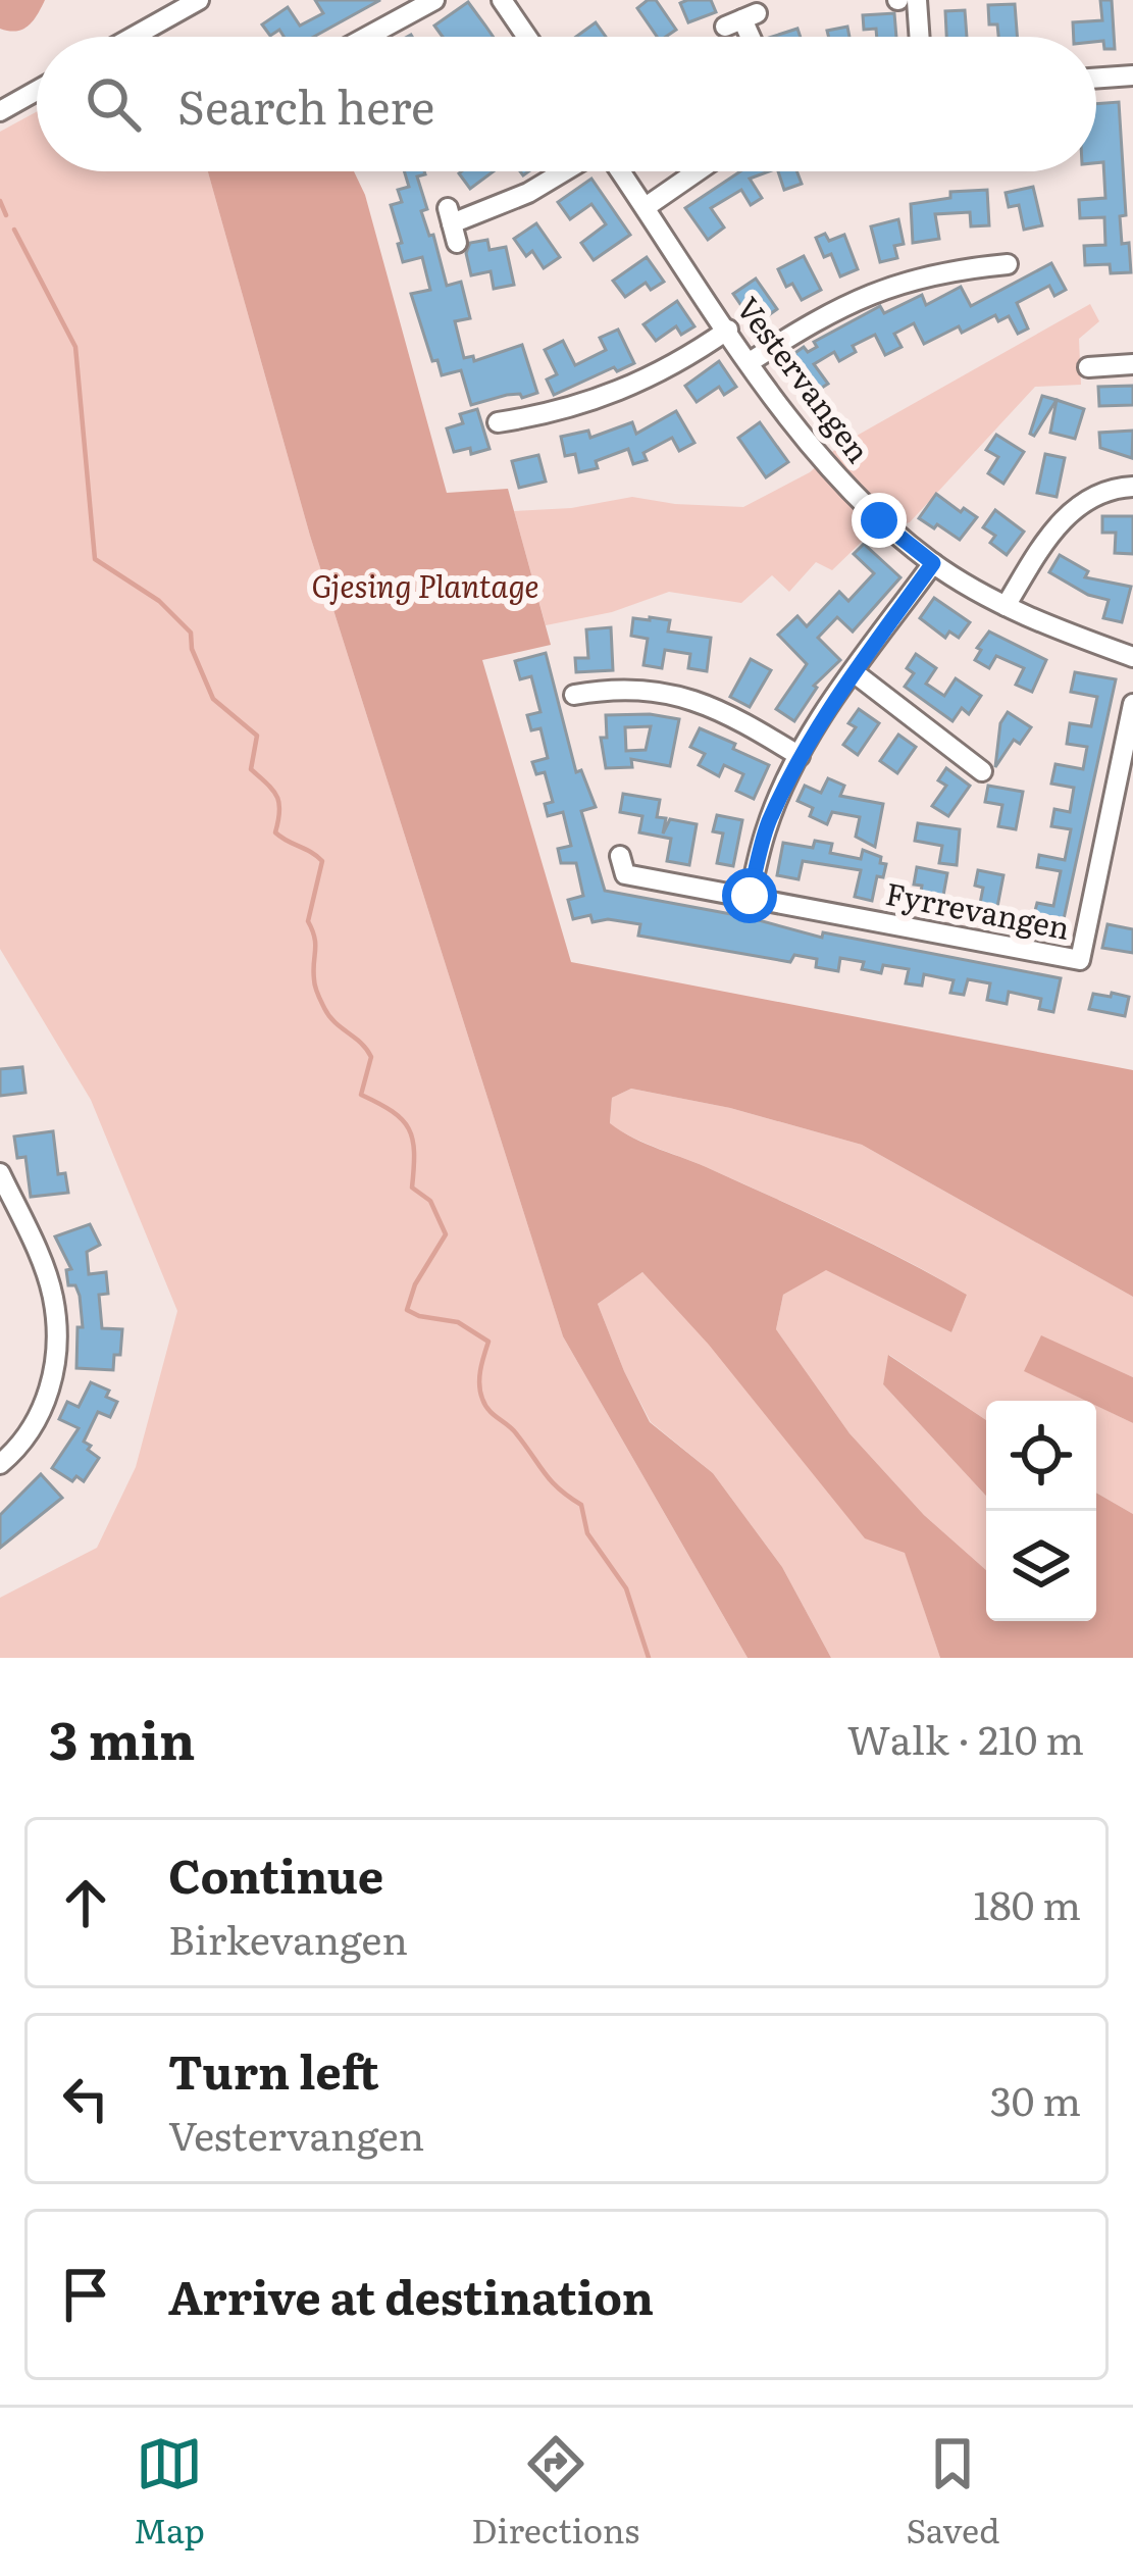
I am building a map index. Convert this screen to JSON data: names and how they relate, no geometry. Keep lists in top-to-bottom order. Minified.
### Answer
{"streets":{"street":["Vestervangen","Fyrrevangen"]},"parks":["Gjesing Plantage"],"page":{"search":"Search here","heading":["3 min","Walk · 210 m"],"list":[["Continue","Birkevangen","180 m"],["Turn left","Vestervangen","30 m"],"Arrive at destination"],"nav":["Map","Directions","Saved"]}}
